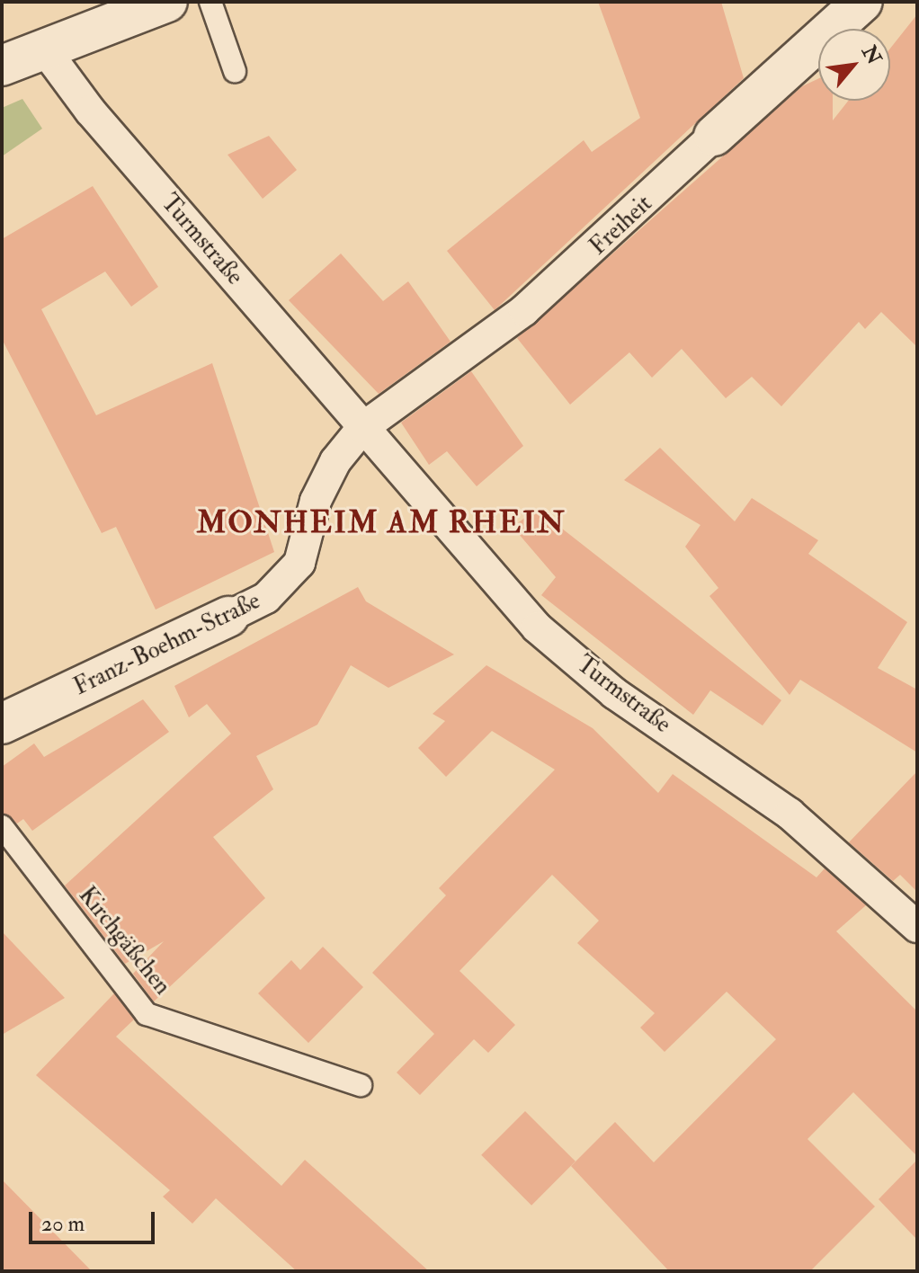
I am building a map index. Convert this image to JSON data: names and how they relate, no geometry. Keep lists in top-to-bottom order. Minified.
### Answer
{"streets":{"street":["Freiheit","Turmstraße","Franz-Boehm-Straße"],"lane":["Kirchgäßchen"]},"crossings":[["Freiheit","Turmstraße"],["Freiheit","Franz-Boehm-Straße"],["Turmstraße","Franz-Boehm-Straße"]],"districts":["MONHEIM AM RHEIN"],"scale_bar":"20 m","north":"top right"}
